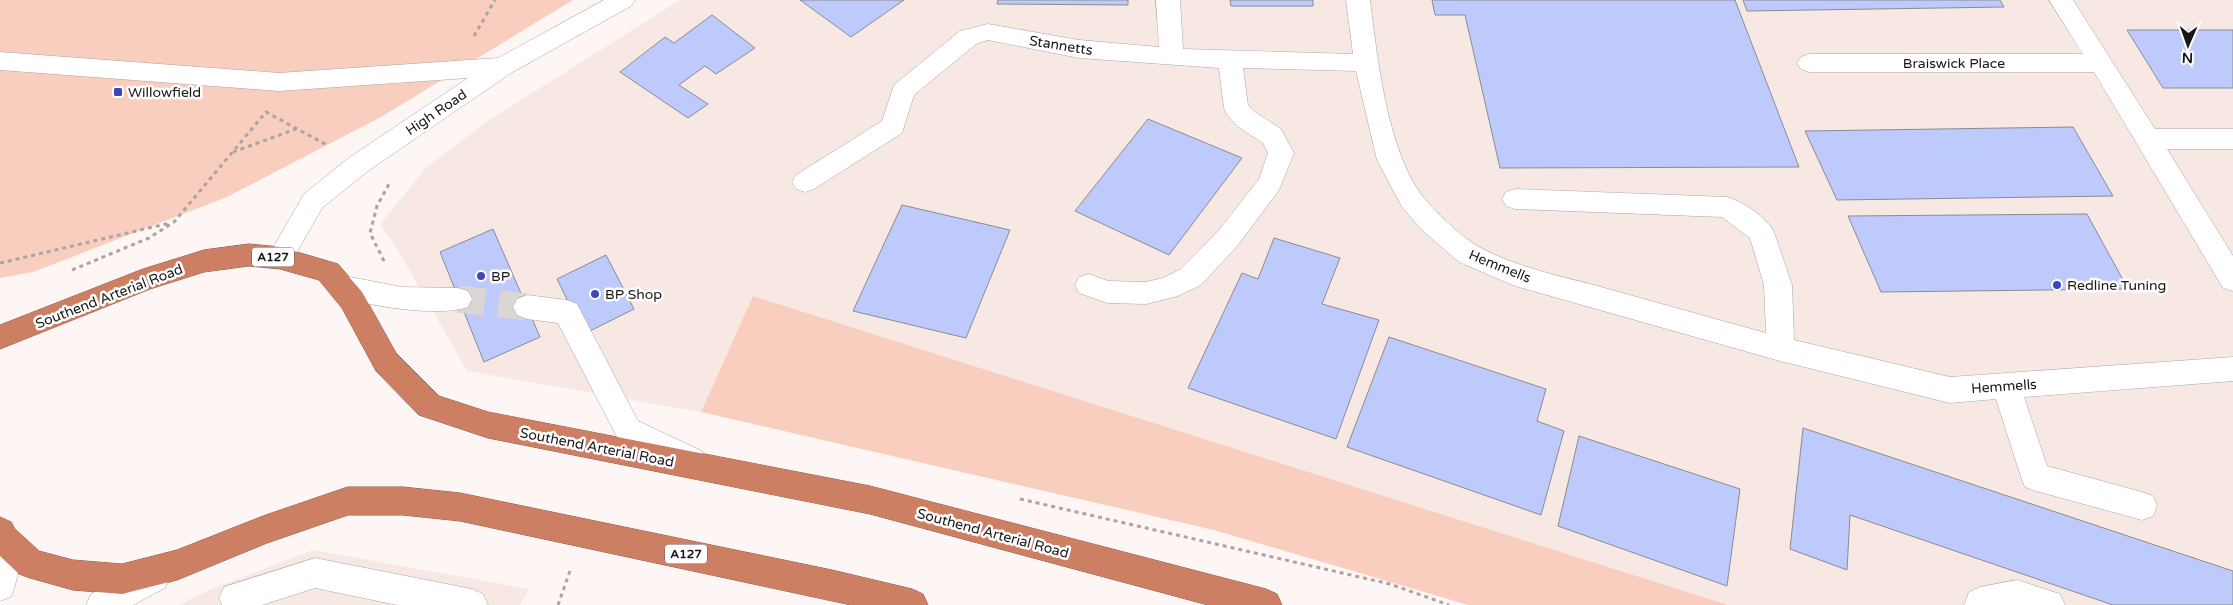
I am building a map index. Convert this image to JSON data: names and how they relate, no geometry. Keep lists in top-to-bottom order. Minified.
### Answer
{"streets":{"highway":["A127","Southend Arterial Road"],"street":["Stannetts","Braiswick Place","High Road","Hemmells"]},"crossings":[["Stannetts","Hemmells"],["High Road","Southend Arterial Road"]],"places":{"transit":["Willowfield"],"other":["BP","Redline Tuning","BP Shop"]},"north":"bottom"}
